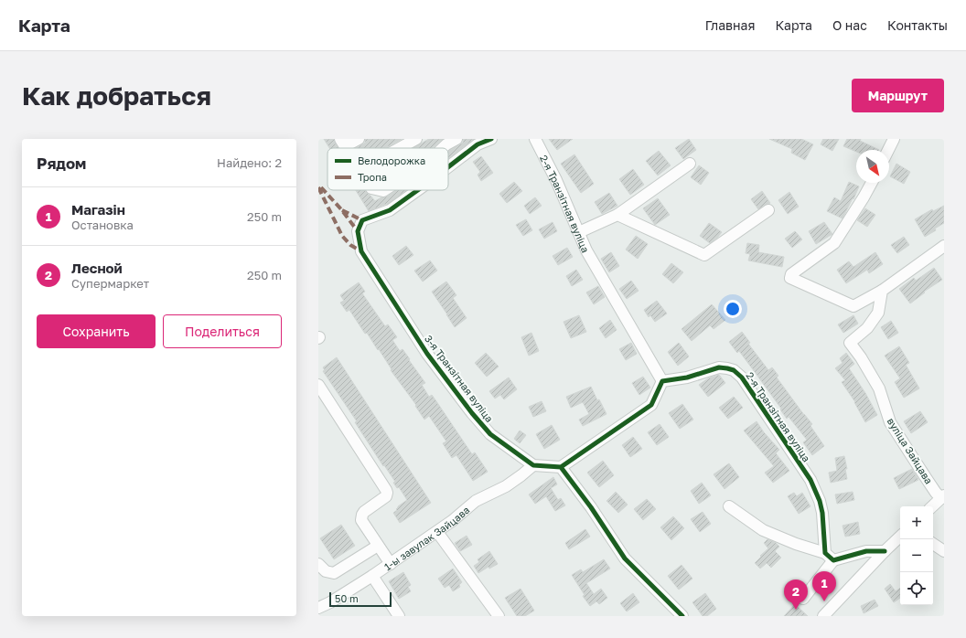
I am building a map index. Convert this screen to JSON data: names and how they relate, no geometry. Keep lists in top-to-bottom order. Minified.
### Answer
{"streets":{"street":["2-я Транзітная вуліца","3-я Транзітная вуліца","вуліца Зайцава","1-ы завулак Зайцава"]},"crossings":[["3-я Транзітная вуліца","1-ы завулак Зайцава"]],"legend":["Велодорожка","Тропа"],"scale_bar":"50 m","north":"bottom right","page":{"header":"Карта","nav":["Главная","Карта","О нас","Контакты"],"buttons":["Маршрут",["Сохранить","Поделиться"]],"title":"Как добраться","heading":["Рядом","Найдено: 2"],"list":[{"mark":"1","name":"Магазін","note":"Остановка","value":"250 m"},{"mark":"2","name":"Лесной","note":"Супермаркет","value":"250 m"}],"map_buttons":["+","−"],"pins":["1","2"],"scale":"50 m"}}
